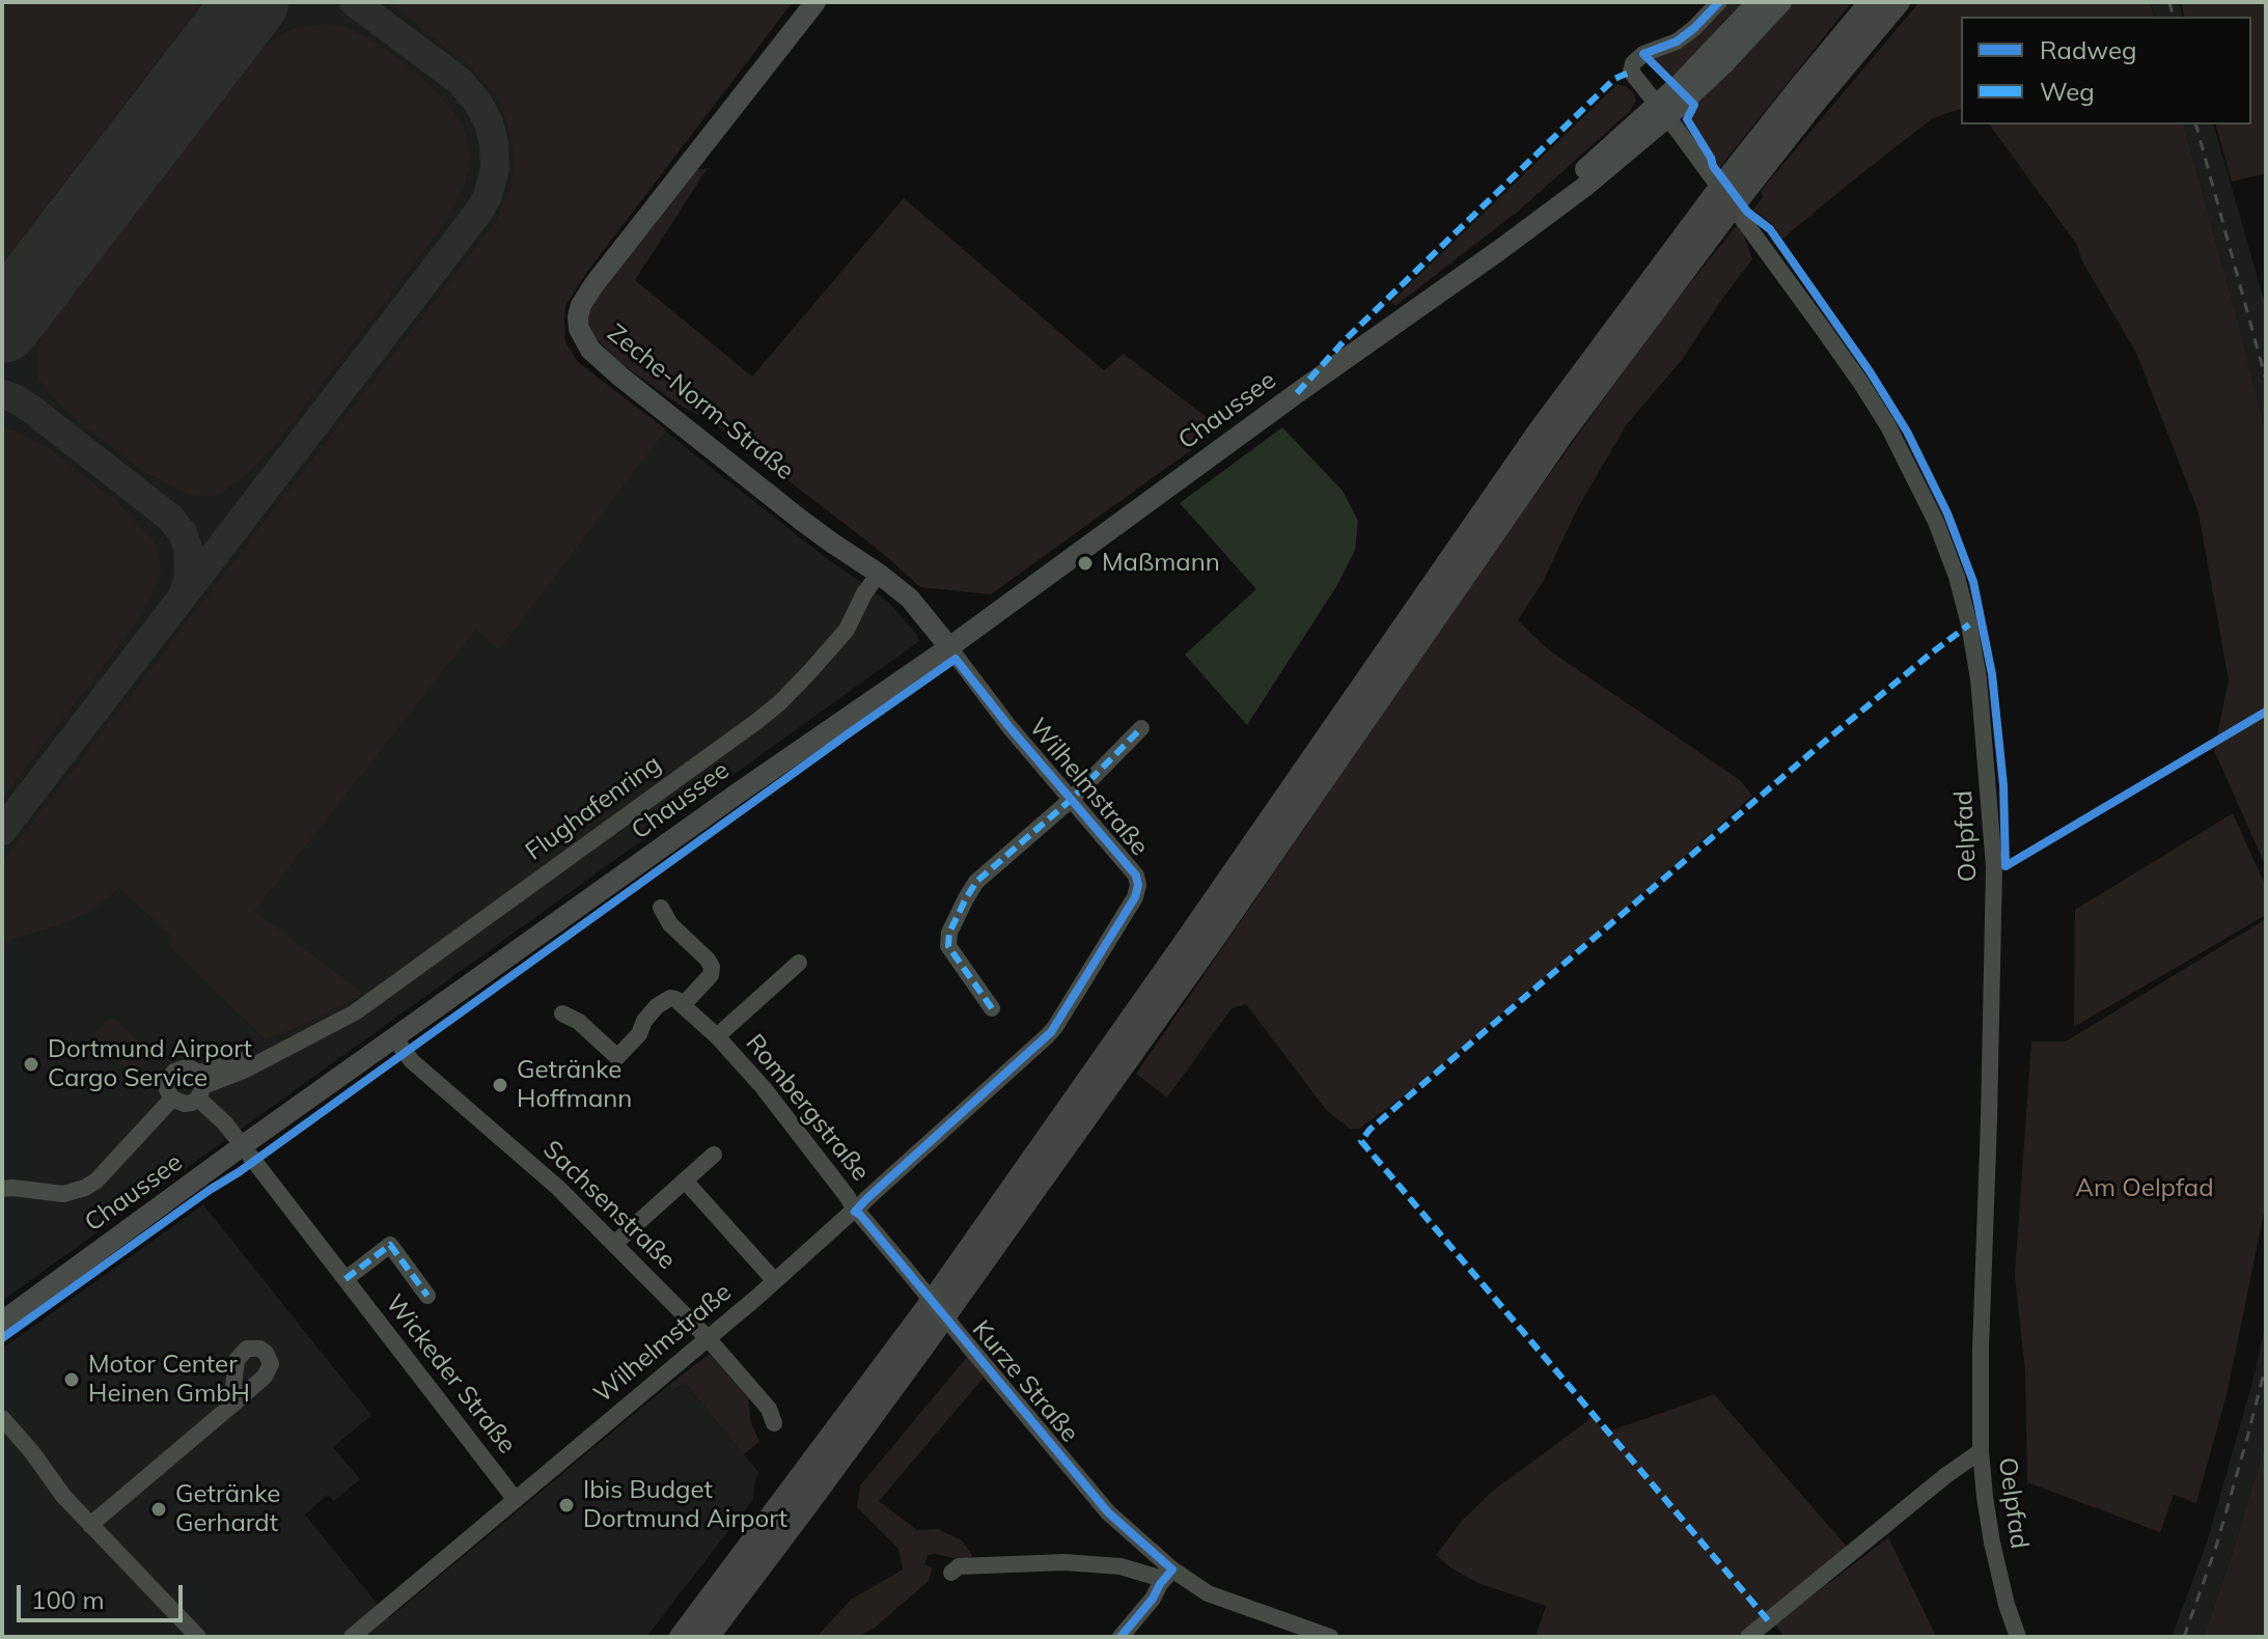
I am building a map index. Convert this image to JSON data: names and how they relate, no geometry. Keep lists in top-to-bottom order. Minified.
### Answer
{"streets":{"main road":["Zeche-Norm-Straße","Chaussee"],"street":["Wilhelmstraße","Flughafenring","Oelpfad","Rombergstraße","Sachsenstraße","Wickeder Straße","Kurze Straße"]},"crossings":[["Zeche-Norm-Straße","Chaussee"],["Zeche-Norm-Straße","Wilhelmstraße"],["Zeche-Norm-Straße","Flughafenring"],["Chaussee","Wilhelmstraße"],["Chaussee","Oelpfad"],["Chaussee","Sachsenstraße"],["Chaussee","Wickeder Straße"],["Wilhelmstraße","Rombergstraße"],["Wilhelmstraße","Sachsenstraße"],["Wilhelmstraße","Wickeder Straße"],["Wilhelmstraße","Kurze Straße"],["Rombergstraße","Kurze Straße"]],"parks":["Am Oelpfad"],"places":["Maßmann","Dortmund Airport Cargo Service","Getränke Hoffmann","Motor Center Heinen GmbH","Ibis Budget Dortmund Airport","Getränke Gerhardt"],"legend":["Radweg","Weg"],"scale_bar":"100 m"}
